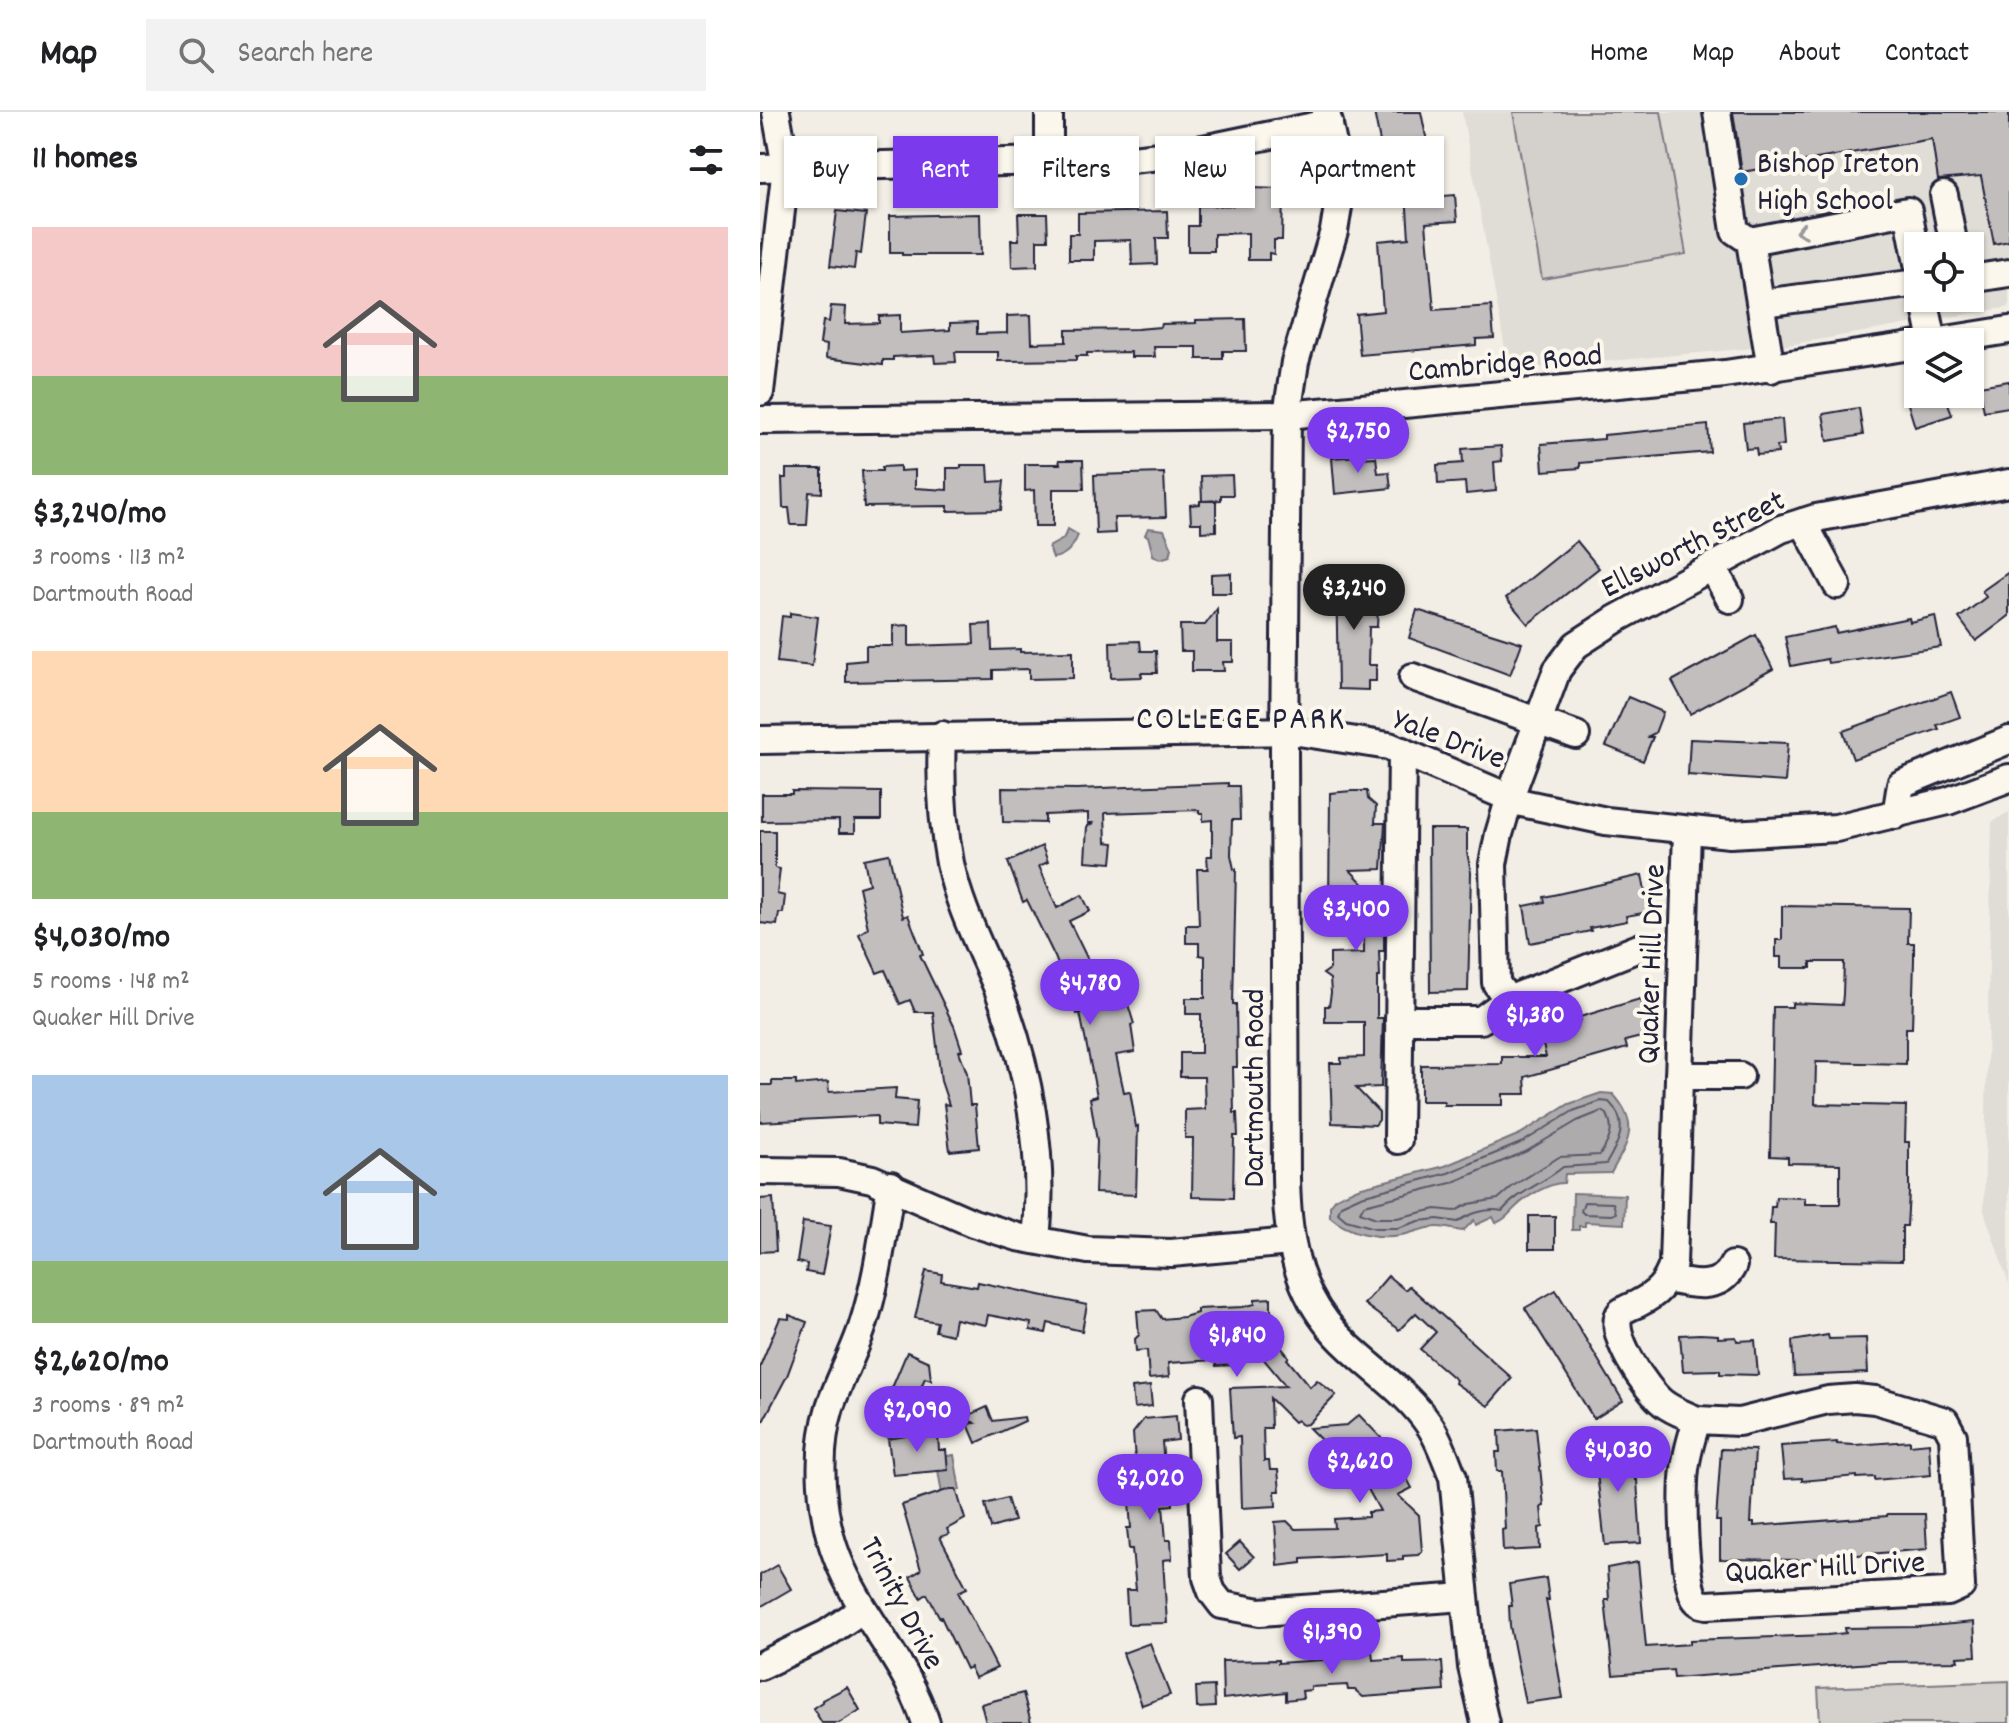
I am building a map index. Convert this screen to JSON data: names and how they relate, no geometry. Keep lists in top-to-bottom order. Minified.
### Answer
{"streets":{"street":["Cambridge Road","Ellsworth Street","Yale Drive","Quaker Hill Drive","Dartmouth Road","Trinity Drive"]},"crossings":[["Cambridge Road","Dartmouth Road"],["Ellsworth Street","Yale Drive"],["Yale Drive","Quaker Hill Drive"],["Yale Drive","Dartmouth Road"]],"districts":["COLLEGE PARK"],"places":["Bishop Ireton High School"],"page":{"header":"Map","search":"Search here","nav":["Home","Map","About","Contact"],"heading":"11 homes","chip":["Buy","Rent","Filters","New","Apartment"],"list":[{"name":"$3,240/mo","note":"3 rooms · 113 m² · Dartmouth Road"},{"name":"$4,030/mo","note":"5 rooms · 148 m² · Quaker Hill Drive"},{"name":"$2,620/mo","note":"3 rooms · 89 m² · Dartmouth Road"}],"price":["$2,750","$3,240","$3,400","$4,780","$1,380","$1,840","$2,090","$4,030","$2,620","$2,020","$1,390"]}}
